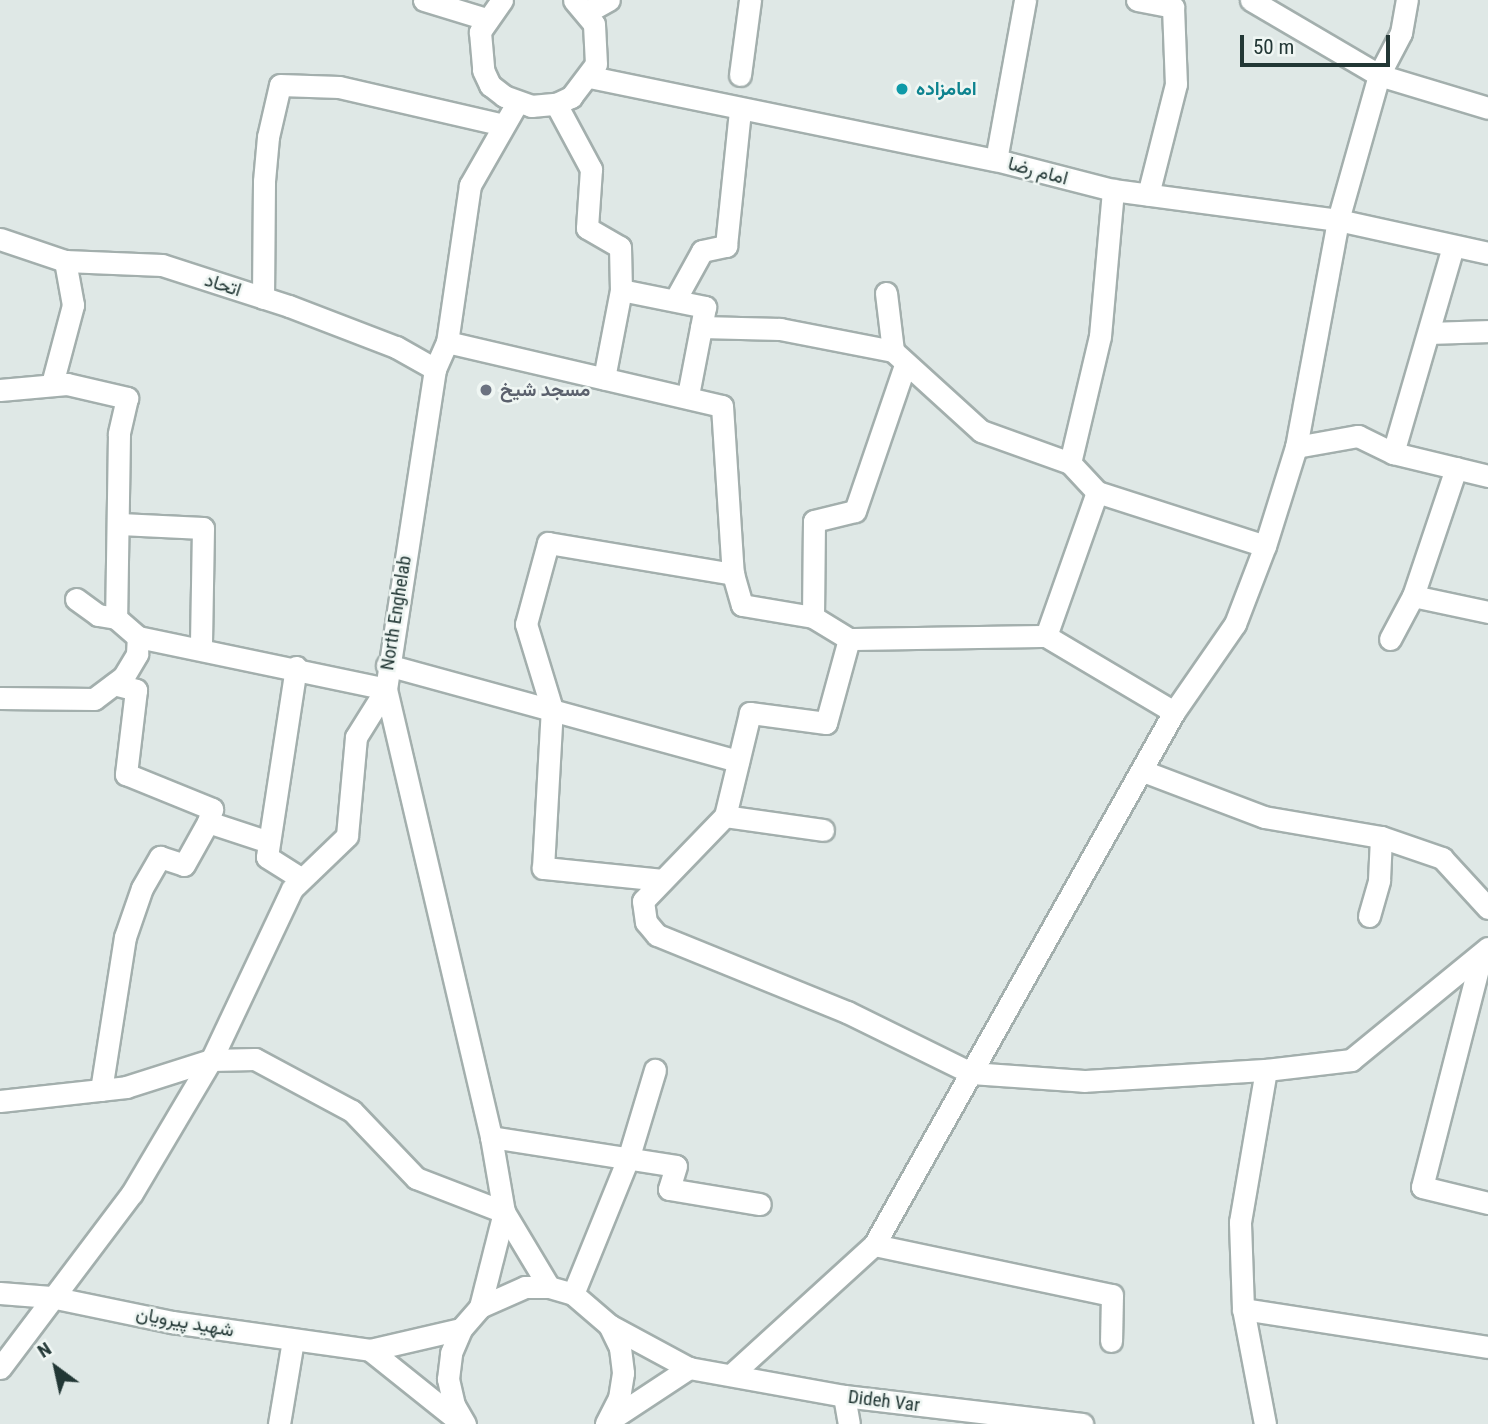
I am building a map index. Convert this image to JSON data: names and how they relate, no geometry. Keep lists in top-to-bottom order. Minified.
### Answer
{"streets":{"street":["امام رضا","اتحاد","North Enghelab","شهید پیرویان","Dideh Var"]},"crossings":[["اتحاد","North Enghelab"]],"places":["امامزاده","مسجد شیخ"],"scale_bar":"50 m","north":"top left"}
